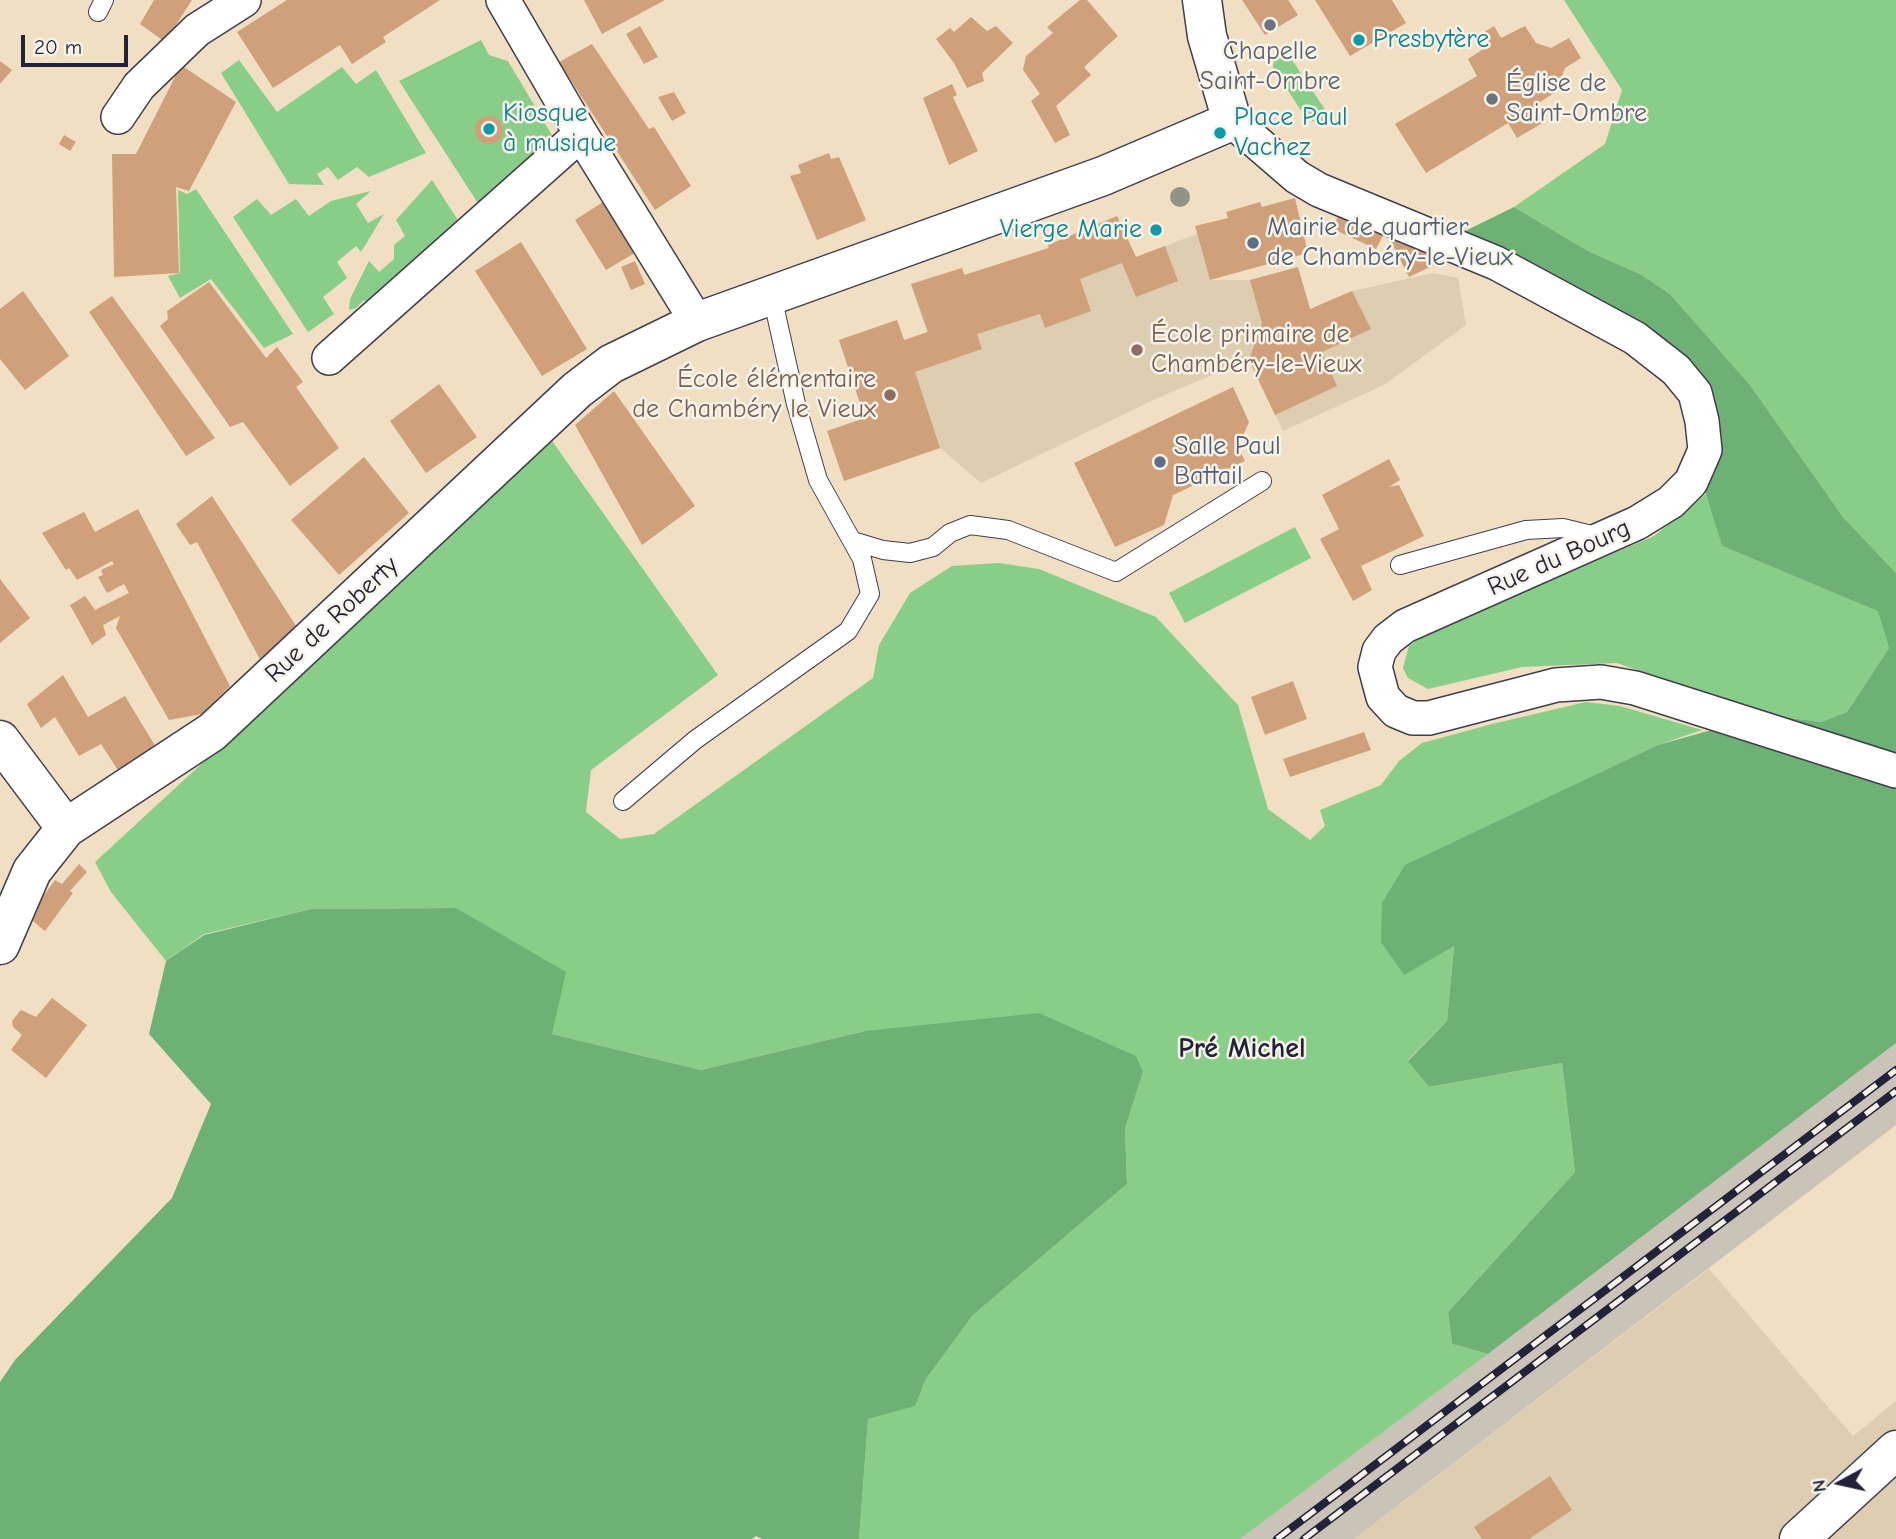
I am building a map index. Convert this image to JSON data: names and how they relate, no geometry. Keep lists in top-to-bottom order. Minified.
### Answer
{"streets":{"street":["Rue du Bourg","Rue de Roberty"]},"crossings":[["Rue du Bourg","Rue de Roberty"]],"districts":["Pré Michel"],"places":["Chapelle Saint-Ombre","Presbytère","Église de Saint-Ombre","Kiosque à musique","Place Paul Vachez","Vierge Marie","Mairie de quartier de Chambéry-le-Vieux","École primaire de Chambéry-le-Vieux","École élémentaire de Chambéry le Vieux","Salle Paul Battail"],"scale_bar":"20 m","north":"left"}
